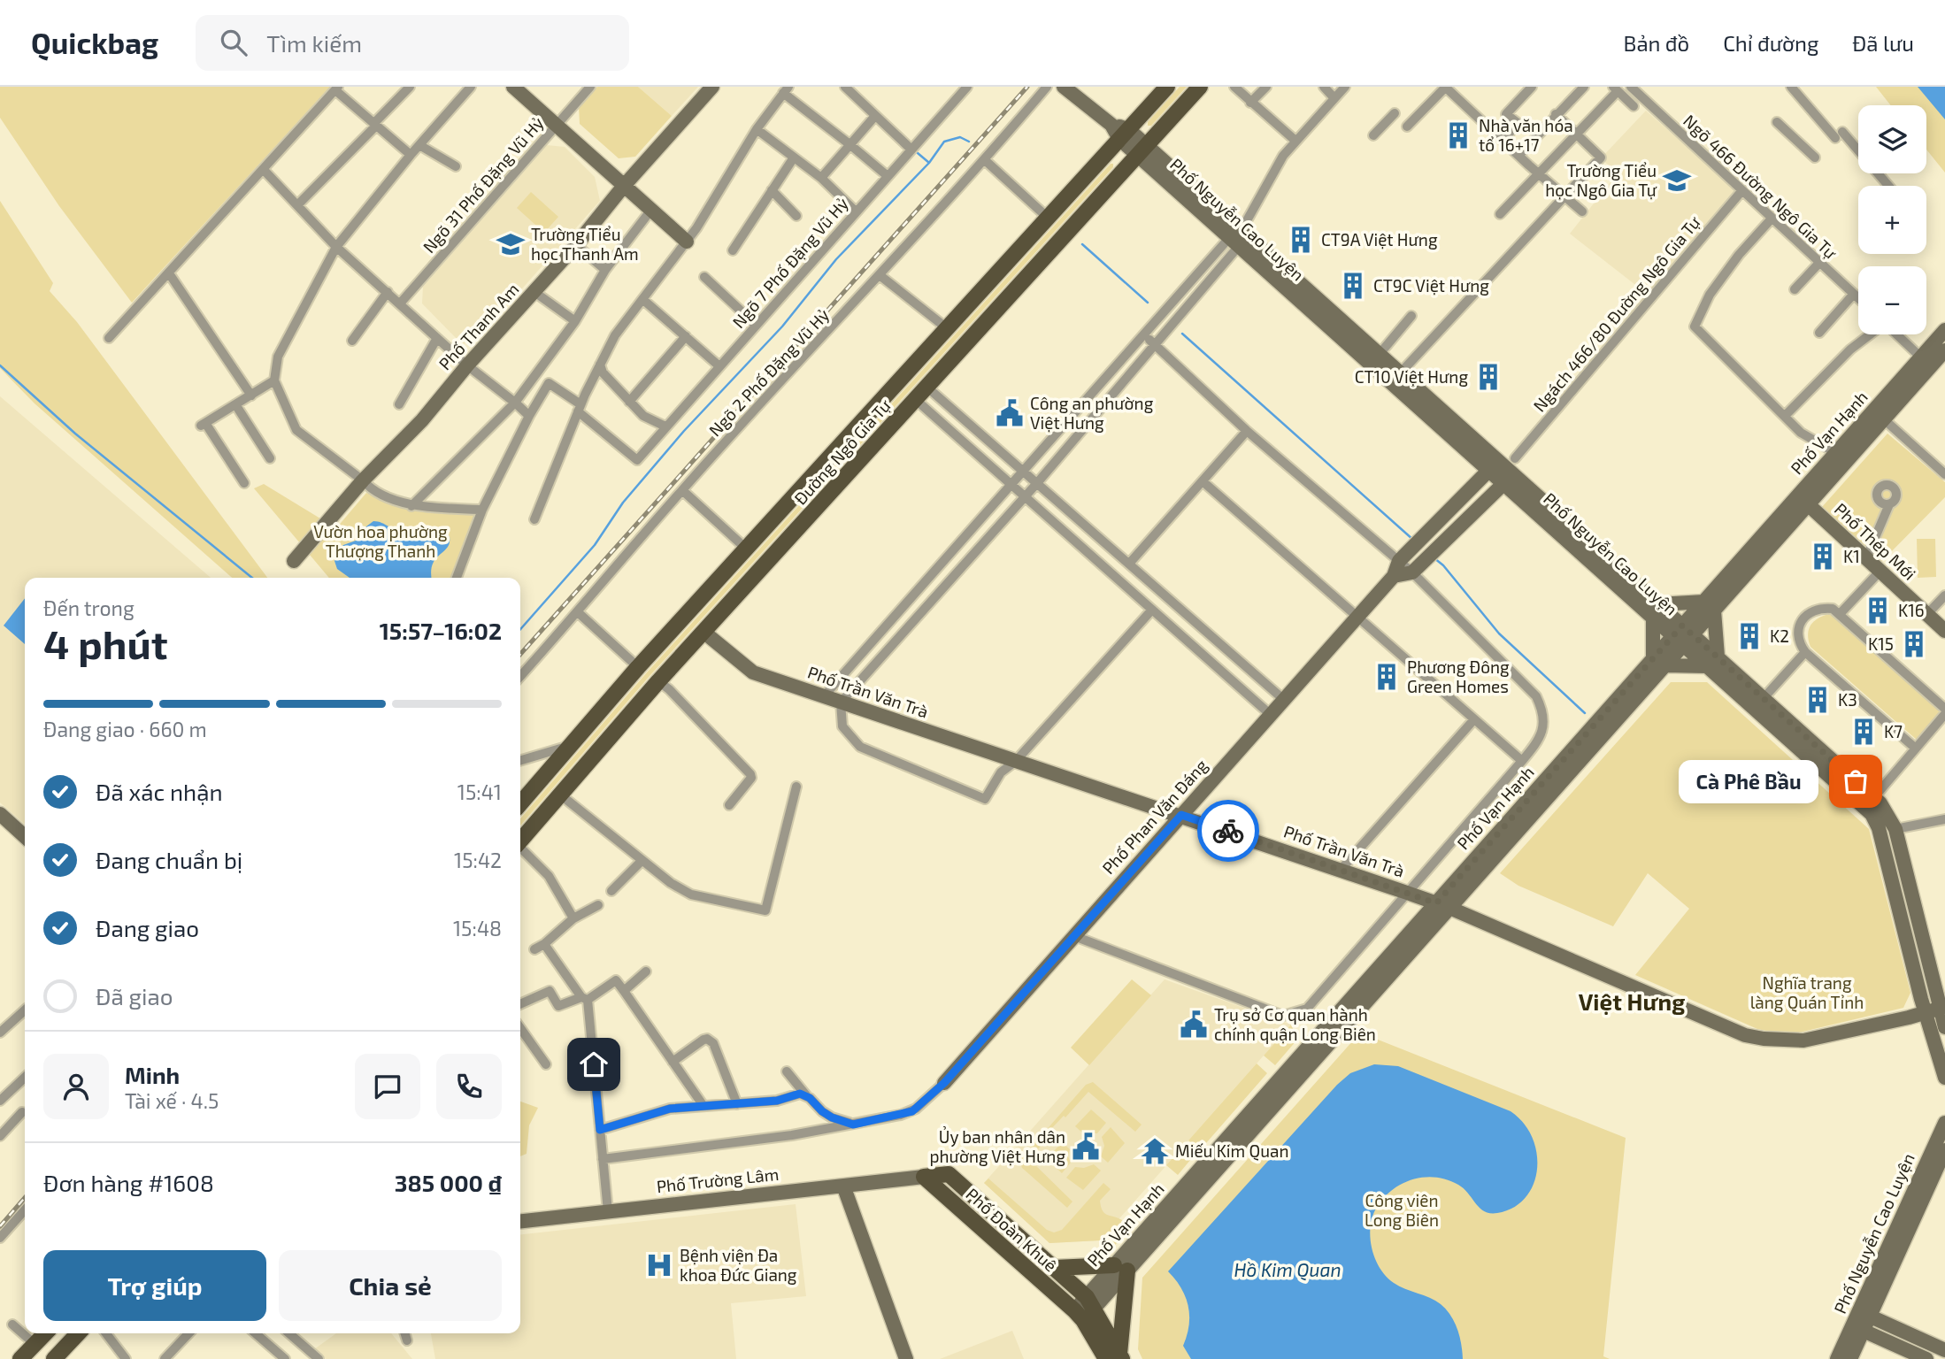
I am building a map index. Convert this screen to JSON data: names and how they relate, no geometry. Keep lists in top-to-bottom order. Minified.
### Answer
{"streets":{"main road":["Đường Ngô Gia Tự","Phố Đoàn Khuê"],"street":["Ngõ 31 Phố Đặng Vũ Hỷ","Ngõ 466 Đường Ngô Gia Tự","Phố Nguyễn Cao Luyện","Ngõ 7 Phố Đặng Vũ Hỷ","Ngách 466/80 Đường Ngô Gia Tự","Phố Thanh Am","Ngõ 2 Phố Đặng Vũ Hỷ","Phố Vạn Hạnh","Phố Thép Mới","Phố Trần Văn Trà","Phố Phan Văn Đáng","Phố Trường Lâm"]},"crossings":[["Ngõ 466 Đường Ngô Gia Tự","Ngách 466/80 Đường Ngô Gia Tự"],["Phố Nguyễn Cao Luyện","Phố Vạn Hạnh"],["Phố Nguyễn Cao Luyện","Đường Ngô Gia Tự"],["Phố Nguyễn Cao Luyện","Phố Trần Văn Trà"],["Phố Nguyễn Cao Luyện","Phố Phan Văn Đáng"],["Phố Vạn Hạnh","Phố Thép Mới"],["Phố Vạn Hạnh","Phố Trần Văn Trà"],["Phố Vạn Hạnh","Phố Đoàn Khuê"],["Đường Ngô Gia Tự","Phố Trần Văn Trà"],["Phố Trần Văn Trà","Phố Phan Văn Đáng"],["Phố Trường Lâm","Phố Đoàn Khuê"]],"districts":["Việt Hưng"],"water":["Hồ Kim Quan"],"parks":["Vườn hoa phường Thượng Thanh","Nghĩa trang làng Quán Tỉnh","Công viên Long Biên"],"places":{"building":["Nhà văn hóa tổ 16+17","CT9A Việt Hưng","CT9C Việt Hưng","CT10 Việt Hưng","K1","K16","K2","K15","Phương Đông Green Homes","K3","K7"],"school or university":["Trường Tiểu học Ngô Gia Tự","Trường Tiểu học Thanh Am"],"public building":["Công an phường Việt Hưng","Trụ sở Cơ quan hành chính quận Long Biên","Ủy ban nhân dân phường Việt Hưng"],"other":["Cà Phê Bầu"],"temple":["Miếu Kim Quan"],"hospital":["Bệnh viện Đa khoa Đức Giang"]},"page":{"header":"Quickbag","search":"Tìm kiếm","nav":["Bản đồ","Chỉ đường","Đã lưu"],"map_buttons":["+","−"],"heading":["4 phút","Đến trong","15:57–16:02"],"panel":["Minh","Tài xế · 4.5","Đơn hàng #1608","385 000 ₫"],"bar":"Đang giao · 660 m","list":[["Đã xác nhận","15:41"],["Đang chuẩn bị","15:42"],["Đang giao","15:48"],"Đã giao"],"bubble":"Cà Phê Bầu","buttons":["Trợ giúp","Chia sẻ"]}}
